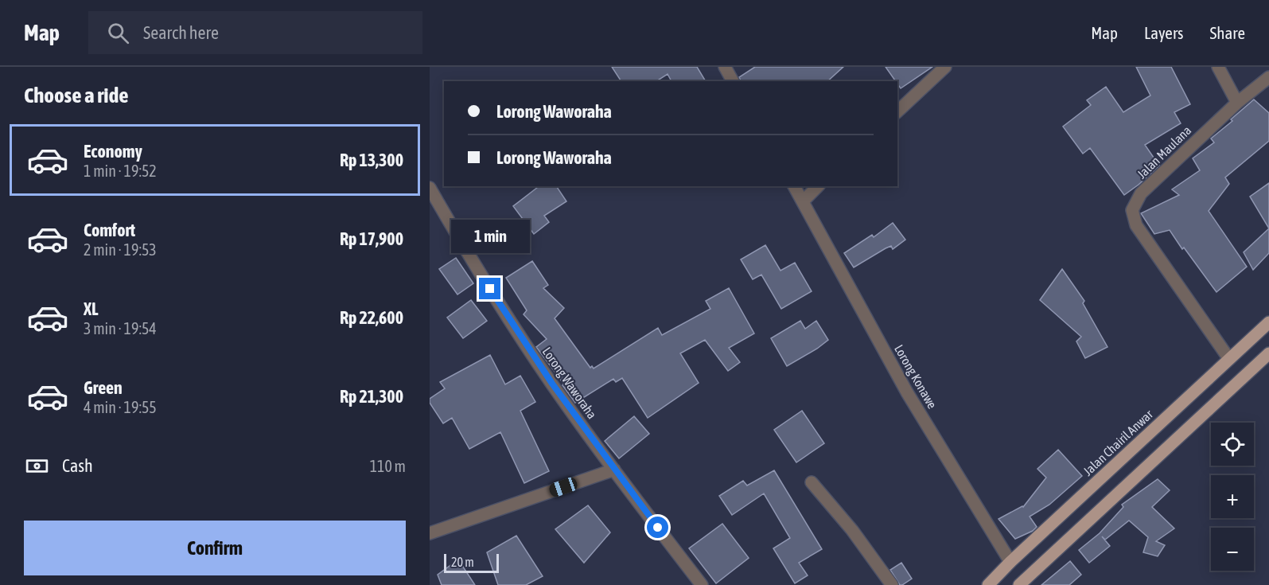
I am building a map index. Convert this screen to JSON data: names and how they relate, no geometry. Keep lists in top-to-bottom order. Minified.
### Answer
{"streets":{"main road":["Jalan Chairil Anwar"],"street":["Jalan Maulana","Lorong Konawe","Lorong Waworaha"]},"crossings":[["Jalan Maulana","Jalan Chairil Anwar"],["Lorong Konawe","Jalan Chairil Anwar"]],"scale_bar":"20 m","page":{"header":"Map","search":"Search here","nav":["Map","Layers","Share"],"heading":"Choose a ride","banner":["Lorong Waworaha","Lorong Waworaha"],"list":[{"name":"Economy","note":"1 min · 19:52","value":"Rp 13,300"},{"name":"Comfort","note":"2 min · 19:53","value":"Rp 17,900"},{"name":"XL","note":"3 min · 19:54","value":"Rp 22,600"},{"name":"Green","note":"4 min · 19:55","value":"Rp 21,300"}],"bubble":"1 min","map_buttons":["+","−"],"pay":["Cash","110 m"],"buttons":"Confirm","scale":"20 m"}}
